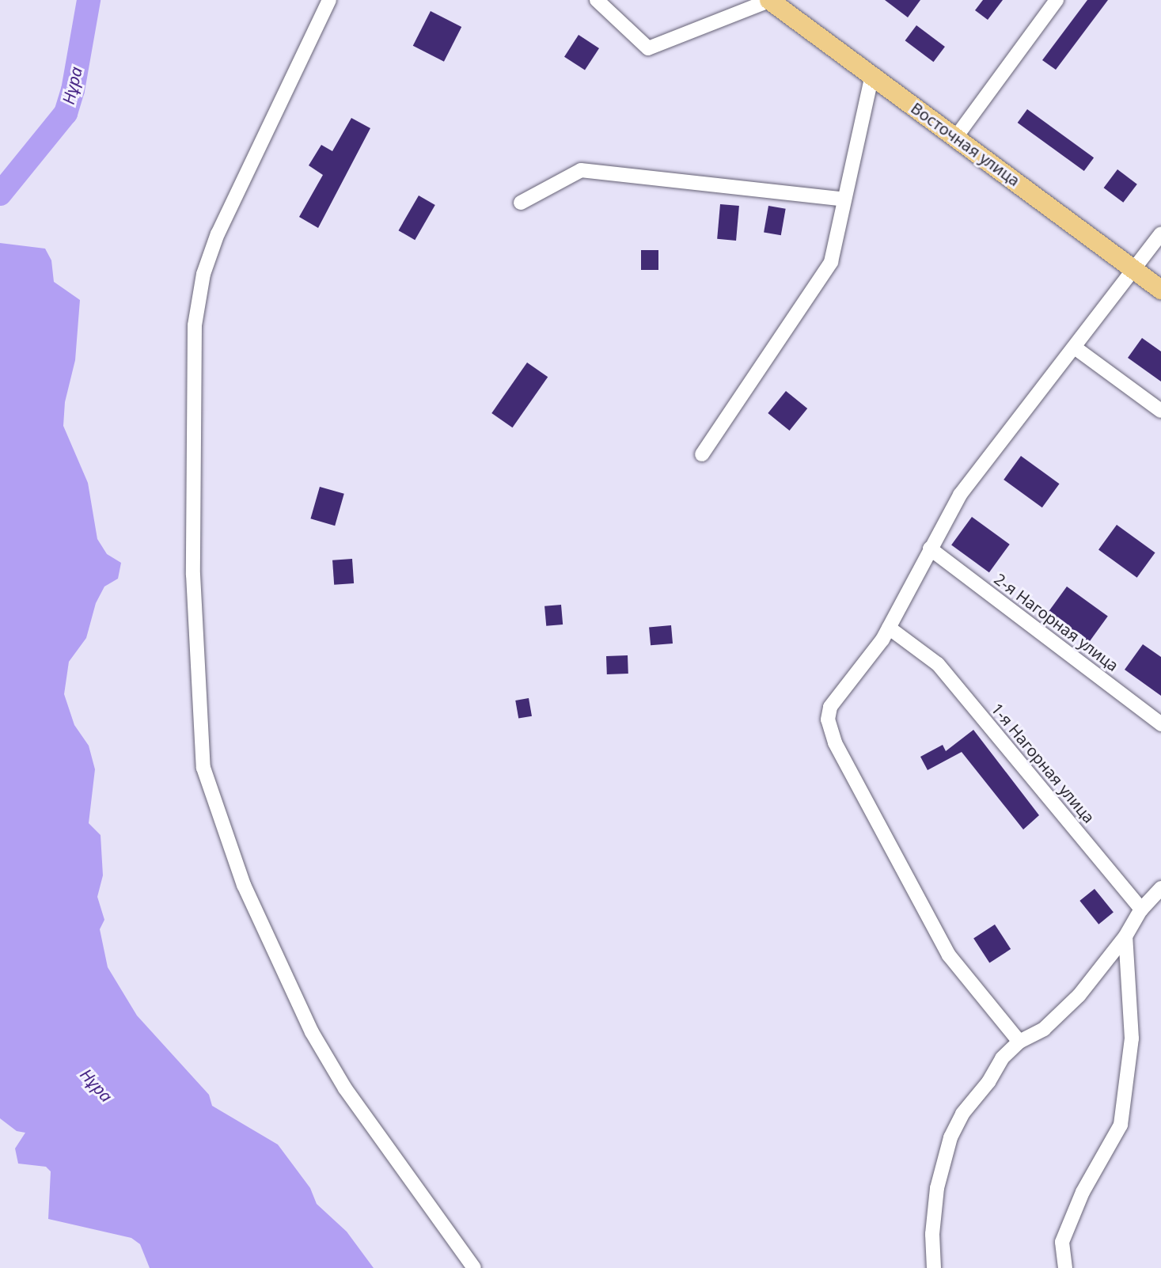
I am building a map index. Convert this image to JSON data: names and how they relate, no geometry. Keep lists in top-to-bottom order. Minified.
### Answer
{"streets":{"main road":["Восточная улица"],"street":["2-я Нагорная улица","1-я Нагорная улица"]},"water":["Нұра"]}
